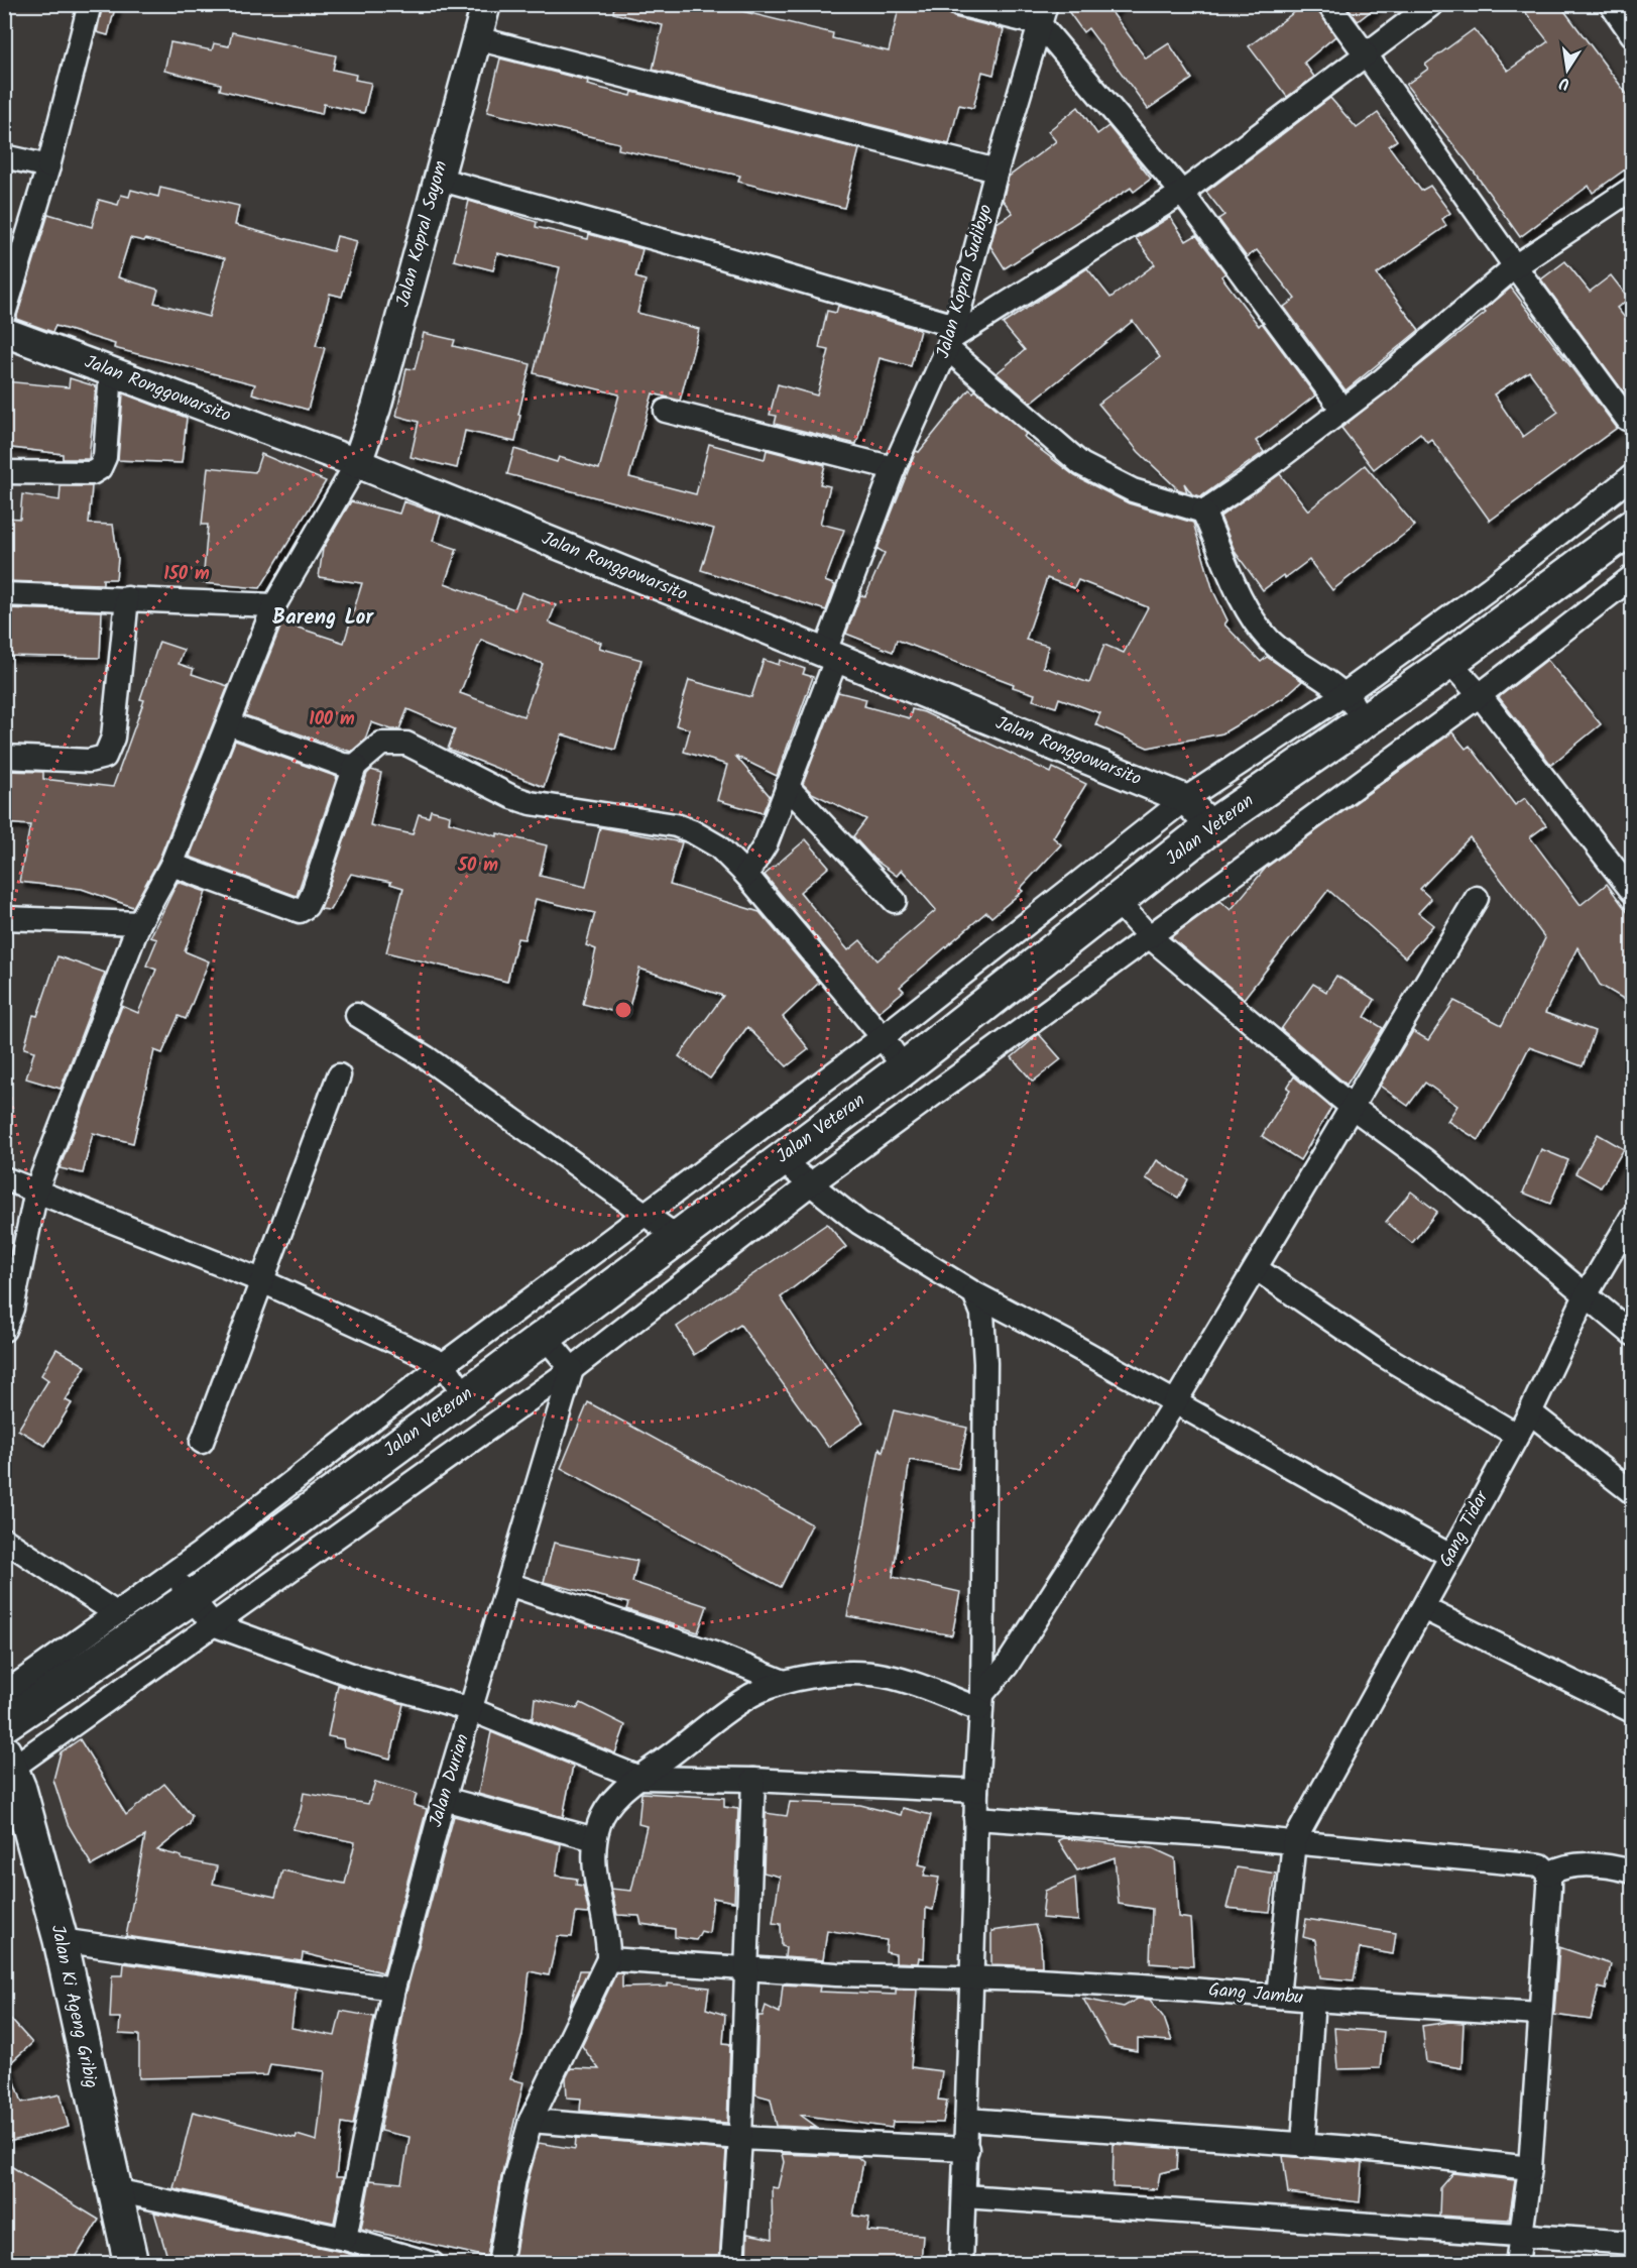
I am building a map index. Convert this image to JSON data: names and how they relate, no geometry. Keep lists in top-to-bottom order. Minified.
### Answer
{"streets":{"main road":["Jalan Veteran","Jalan Ki Ageng Gribig"],"street":["Jalan Kopral Sayom","Jalan Kopral Sudibyo","Jalan Ronggowarsito","Gang Tidar","Jalan Durian","Gang Jambu"]},"crossings":[["Jalan Kopral Sayom","Jalan Ronggowarsito"],["Jalan Kopral Sudibyo","Jalan Ronggowarsito"],["Jalan Ronggowarsito","Jalan Veteran"]],"districts":["Bareng Lor"],"north":"bottom","rings":["150 m","100 m","50 m"]}
